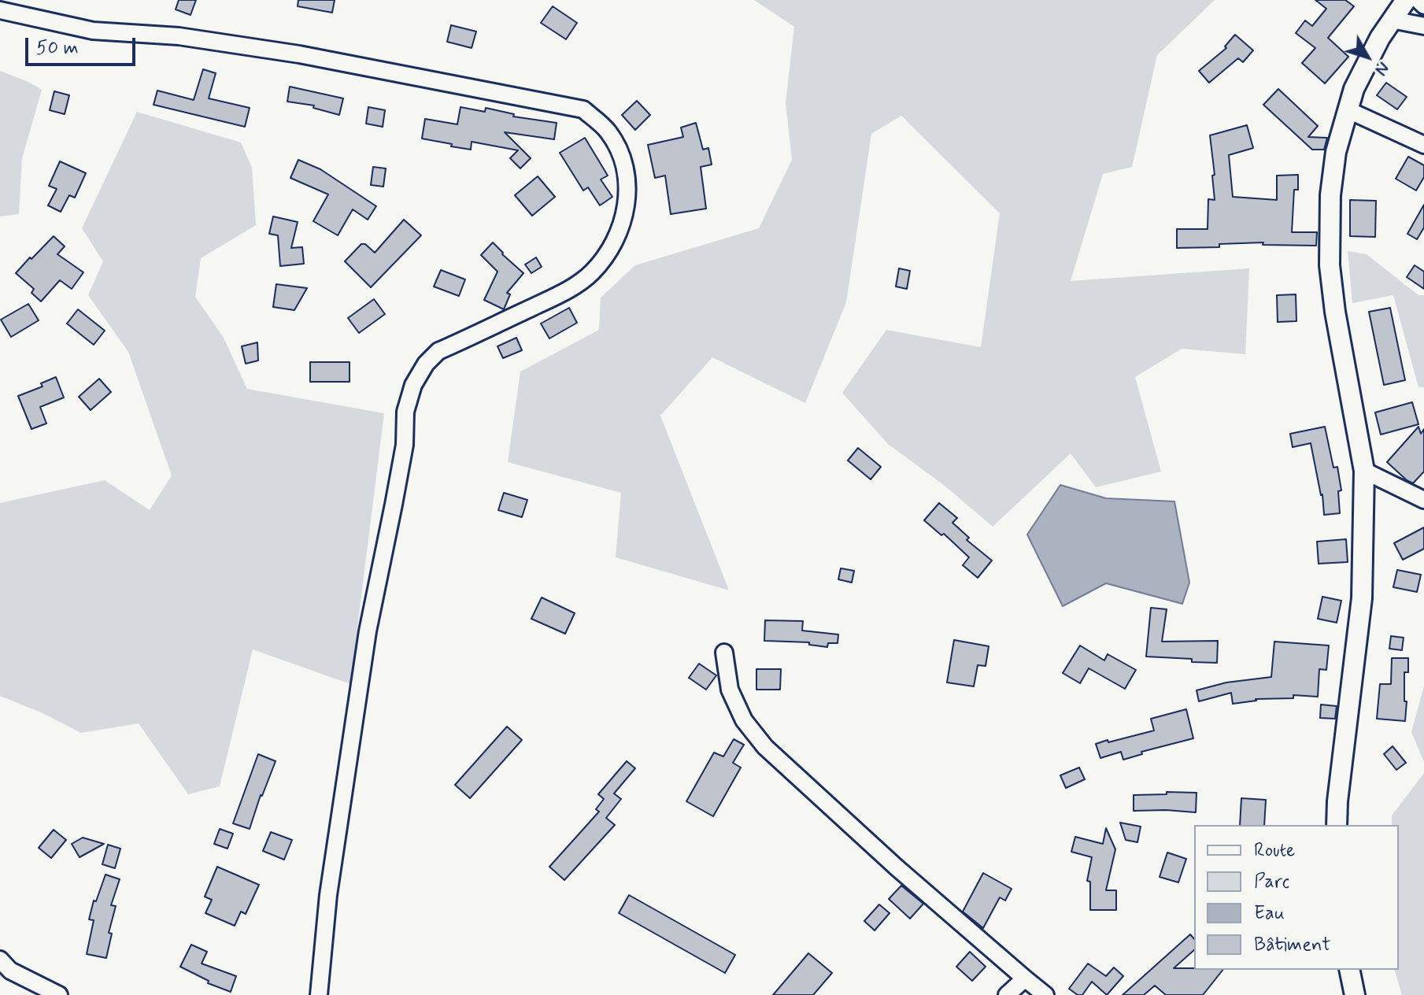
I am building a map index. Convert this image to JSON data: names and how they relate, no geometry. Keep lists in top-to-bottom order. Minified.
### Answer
{"legend":["Route","Parc","Eau","Bâtiment"],"scale_bar":"50 m","north":"bottom right"}
